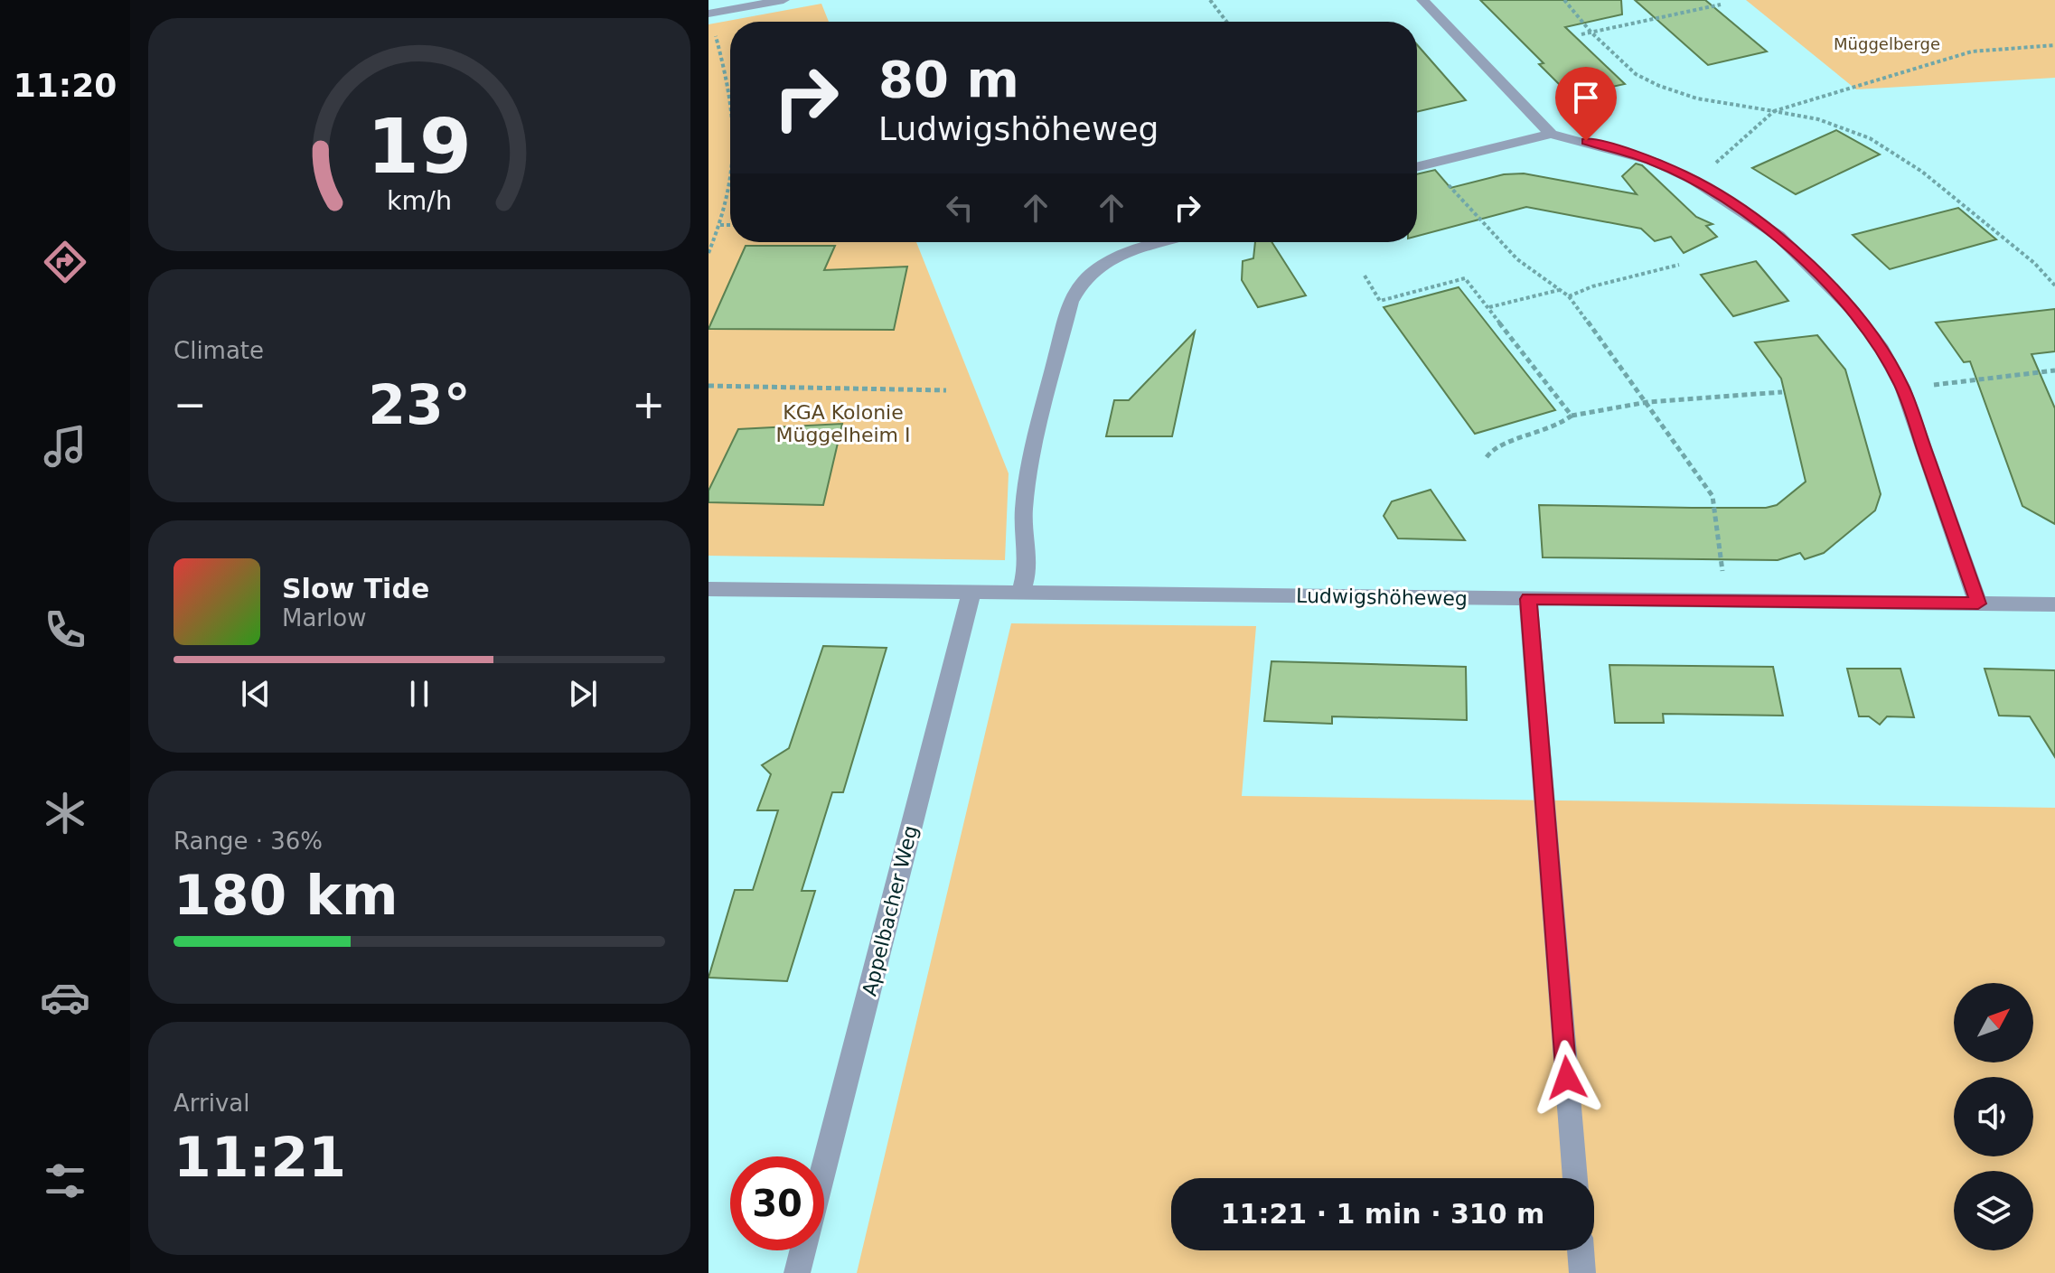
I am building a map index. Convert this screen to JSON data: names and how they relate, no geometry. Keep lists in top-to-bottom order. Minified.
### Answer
{"streets":{"street":["Ludwigshöheweg","Appelbacher Weg"]},"crossings":[["Ludwigshöheweg","Appelbacher Weg"]],"parks":["Müggelberge","KGA Kolonie Müggelheim I"],"north":"top right","page":{"tabs":"11:20","turn":["80 m","Ludwigshöheweg"],"tile":["Climate",["Range · 36%","180 km"],["Arrival","11:21"]],"heat":["−","23°","+"],"song":["Slow Tide","Marlow"],"limit":"30","trip":"11:21 · 1 min · 310 m","gauge":["19","km/h"]}}
